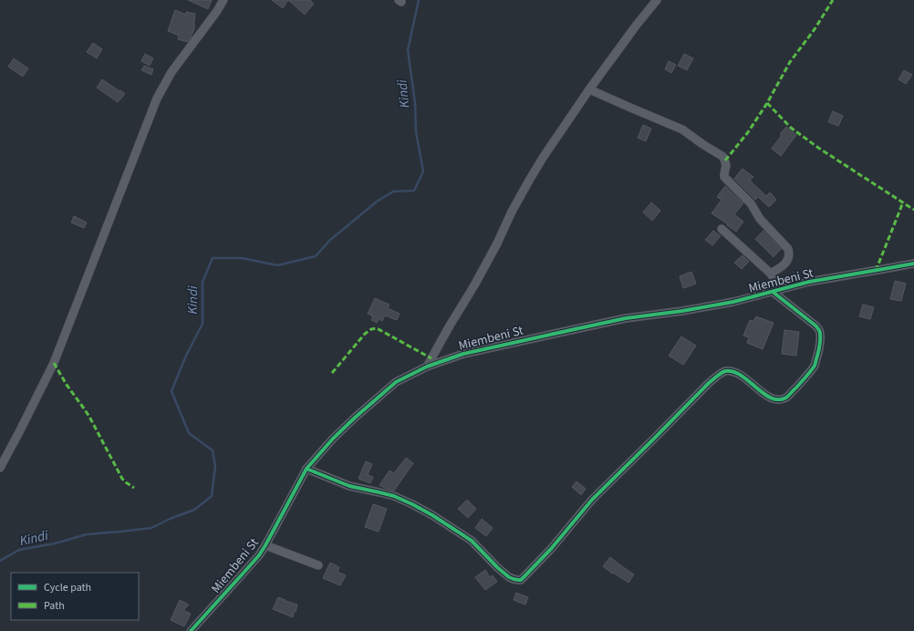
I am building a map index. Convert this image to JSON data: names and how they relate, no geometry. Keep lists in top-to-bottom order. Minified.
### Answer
{"streets":{"street":["Miembeni St"]},"water":["Kindi"],"legend":["Cycle path","Path"]}
